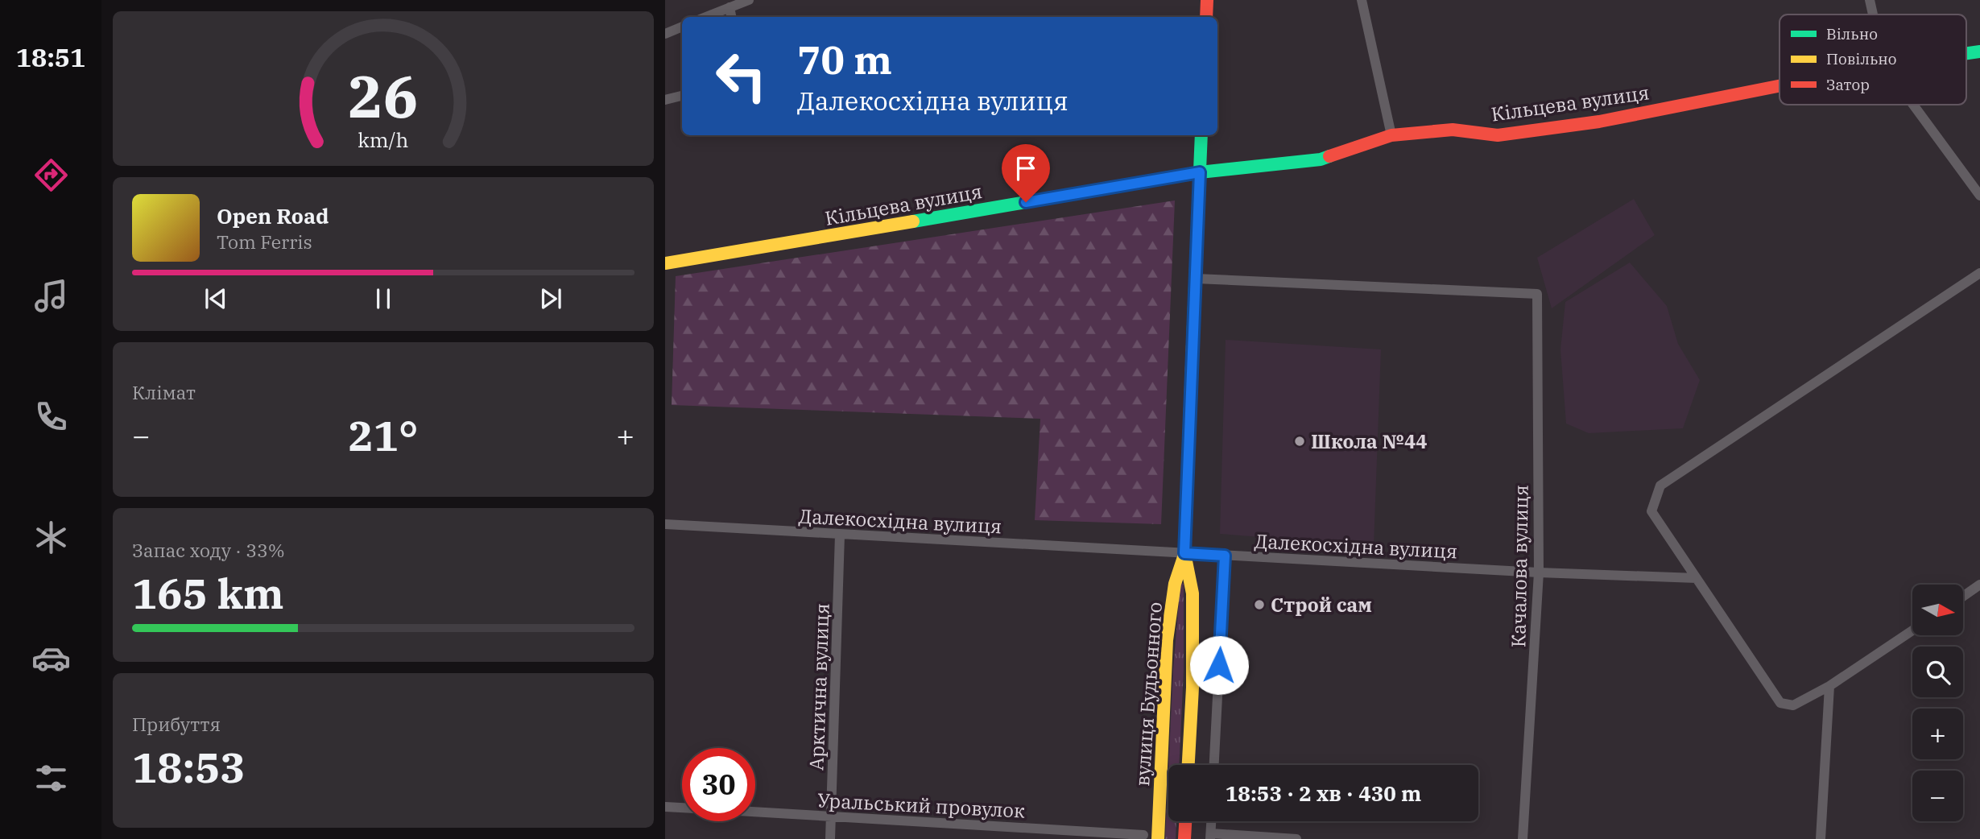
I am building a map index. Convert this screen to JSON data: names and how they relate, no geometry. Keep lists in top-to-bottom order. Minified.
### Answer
{"streets":{"street":["Кільцева вулиця","Далекосхідна вулиця","Качалова вулиця","Арктична вулиця","вулиця Будьонного","Уральський провулок"]},"crossings":[["Кільцева вулиця","вулиця Будьонного"],["Далекосхідна вулиця","Качалова вулиця"],["Далекосхідна вулиця","Арктична вулиця"],["Далекосхідна вулиця","вулиця Будьонного"],["Качалова вулиця","вулиця Будьонного"],["Арктична вулиця","Уральський провулок"]],"places":["Школа №44","Строй сам"],"legend":["Вільно","Повільно","Затор"],"north":"right","page":{"tabs":"18:51","turn":["70 m","Далекосхідна вулиця"],"song":["Open Road","Tom Ferris"],"tile":["Клімат",["Запас ходу · 33%","165 km"],["Прибуття","18:53"]],"heat":["−","21°","+"],"map_buttons":["+","−"],"limit":"30","trip":"18:53 · 2 хв · 430 m","gauge":["26","km/h"]}}
